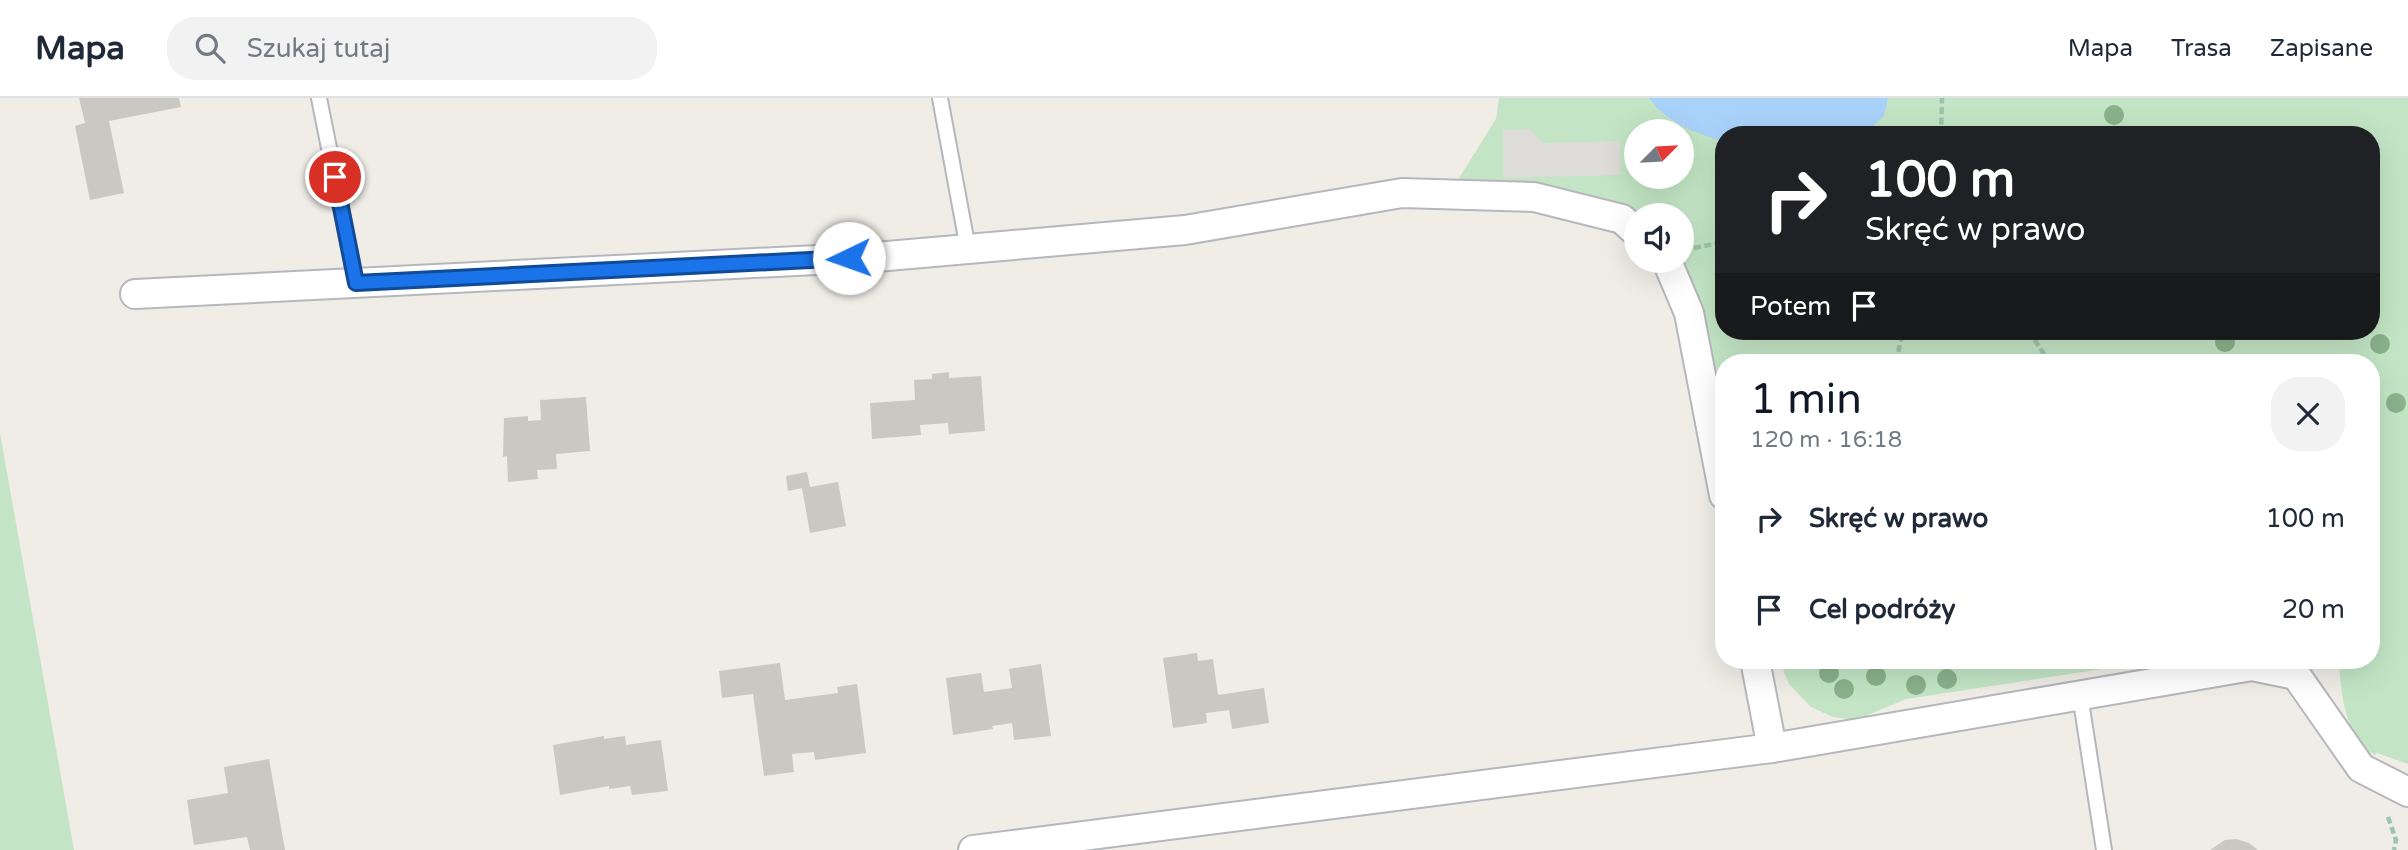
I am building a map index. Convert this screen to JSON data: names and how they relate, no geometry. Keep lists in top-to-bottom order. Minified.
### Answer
{"north":"top right","page":{"header":"Mapa","search":"Szukaj tutaj","nav":["Mapa","Trasa","Zapisane"],"turn":["100 m","Skręć w prawo"],"then":"Potem","heading":["1 min","120 m · 16:18"],"list":[{"name":"Skręć w prawo","value":"100 m"},{"name":"Cel podróży","value":"20 m"}]}}
